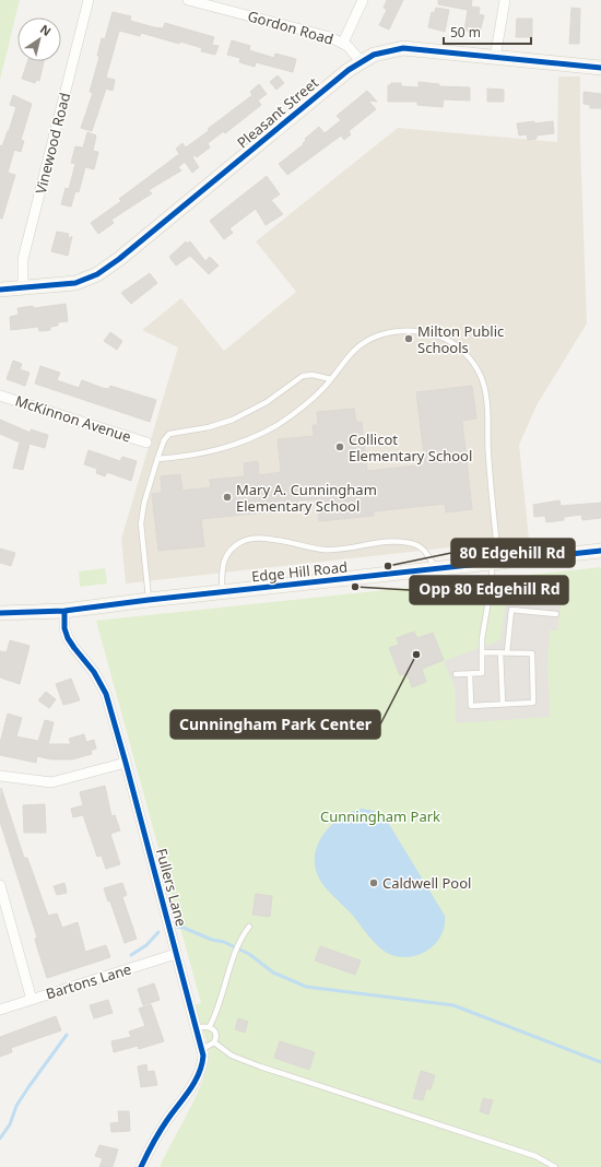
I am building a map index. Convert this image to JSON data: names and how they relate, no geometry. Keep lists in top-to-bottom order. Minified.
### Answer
{"streets":{"street":["Gordon Road","Pleasant Street","Vinewood Road","McKinnon Avenue","Edge Hill Road","Fullers Lane","Bartons Lane"]},"crossings":[["Gordon Road","Pleasant Street"],["Pleasant Street","Vinewood Road"],["Edge Hill Road","Fullers Lane"],["Fullers Lane","Bartons Lane"]],"parks":["Cunningham Park"],"places":["Milton Public Schools","Collicot Elementary School","Mary A. Cunningham Elementary School","80 Edgehill Rd","Opp 80 Edgehill Rd","Cunningham Park Center","Caldwell Pool"],"scale_bar":"50 m","north":"top right"}
